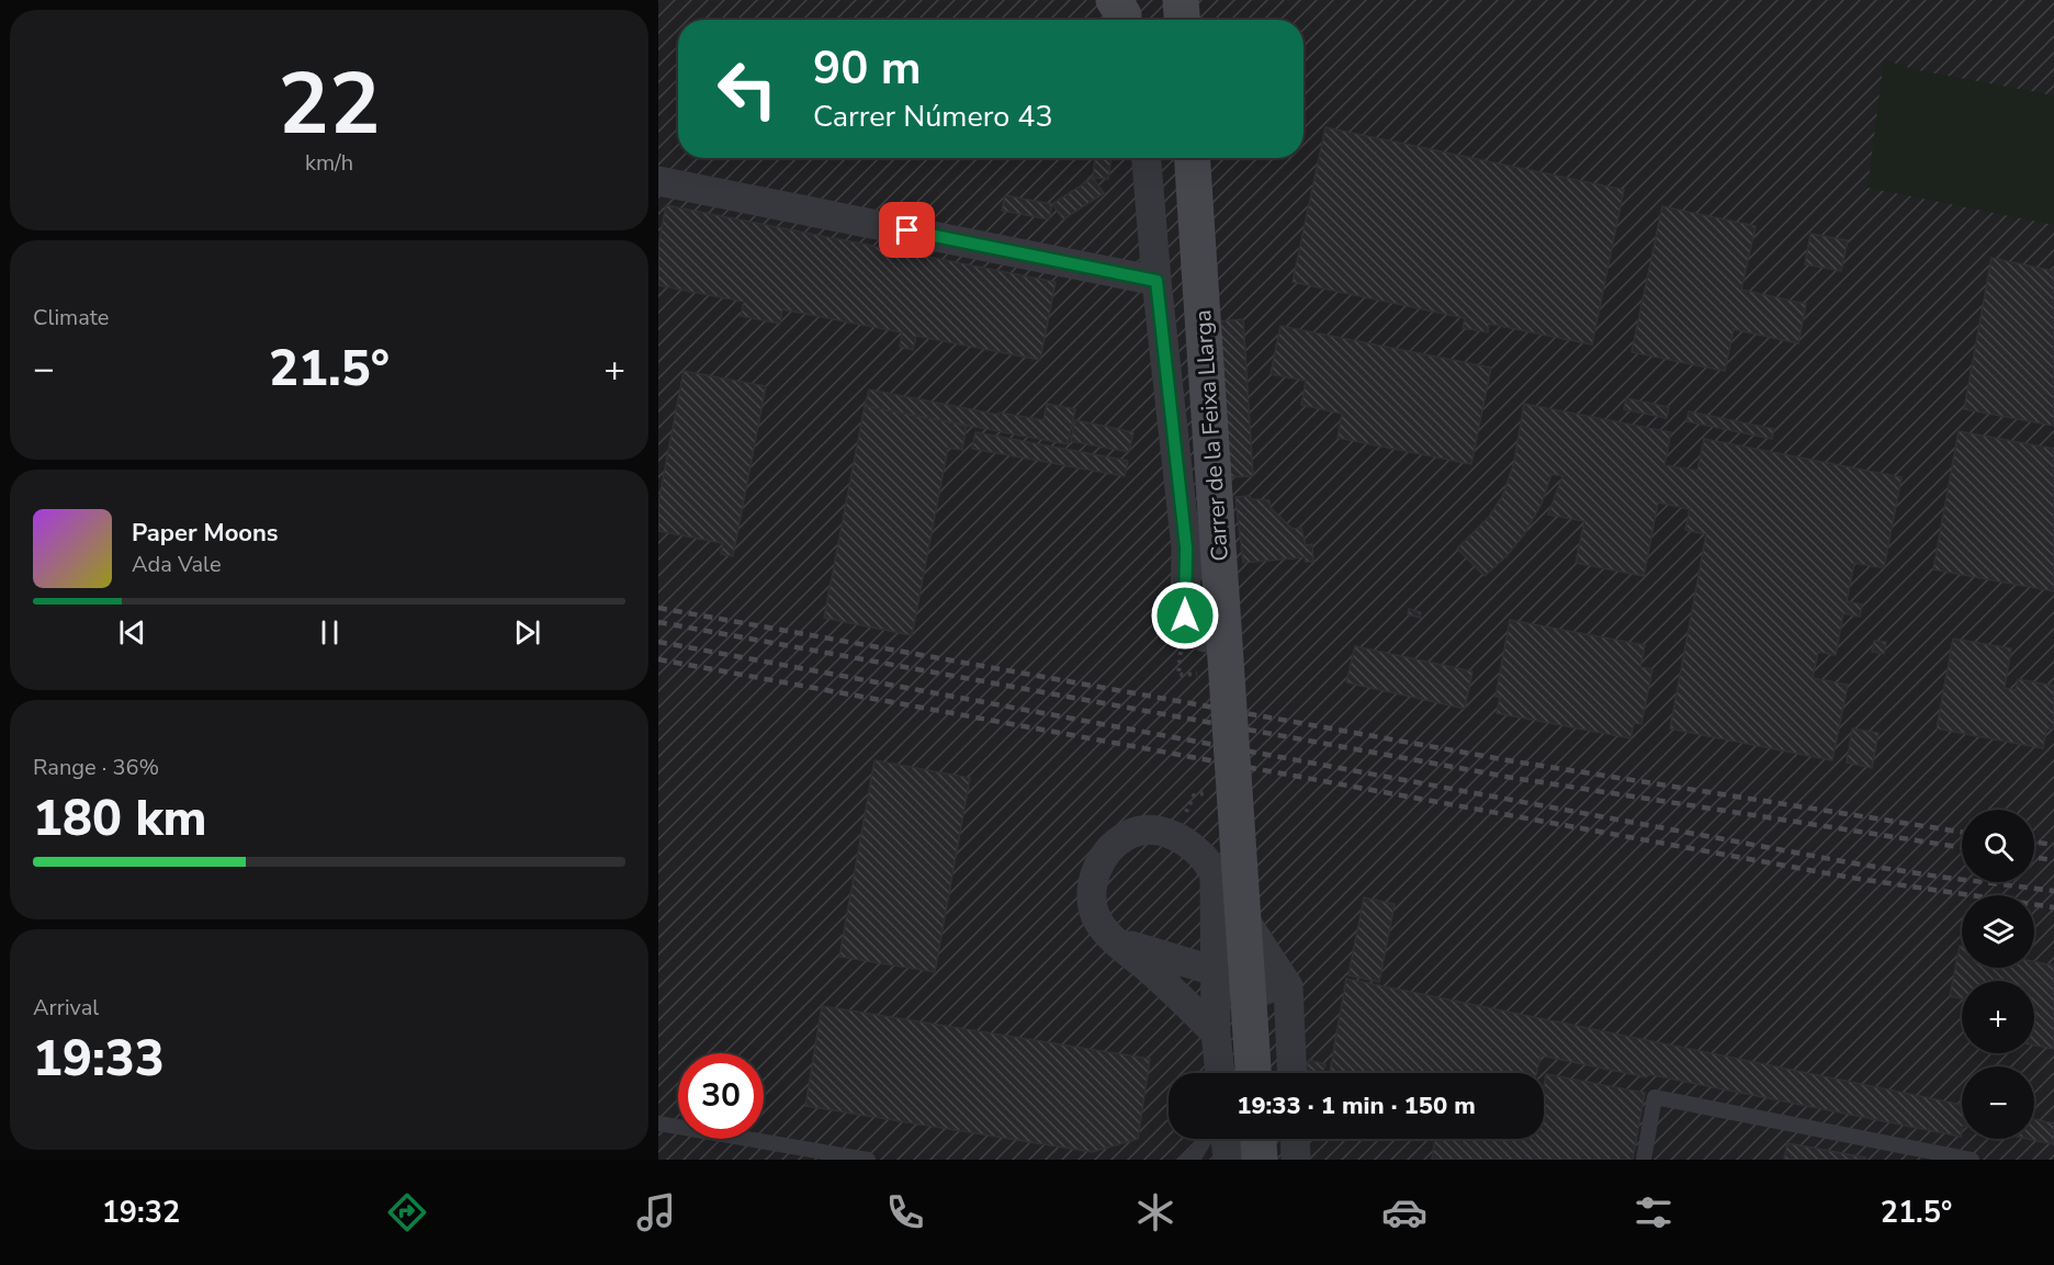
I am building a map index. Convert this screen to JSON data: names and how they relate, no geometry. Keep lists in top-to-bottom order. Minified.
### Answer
{"streets":{"main road":["Carrer de la Feixa Llarga"]},"page":{"tile":[["22","km/h"],"Climate",["Range · 36%","180 km"],["Arrival","19:33"]],"turn":["90 m","Carrer Número 43"],"heat":["−","21.5°","+"],"song":["Paper Moons","Ada Vale"],"map_buttons":["+","−"],"limit":"30","trip":"19:33 · 1 min · 150 m","tabs":["19:32","21.5°"]}}
